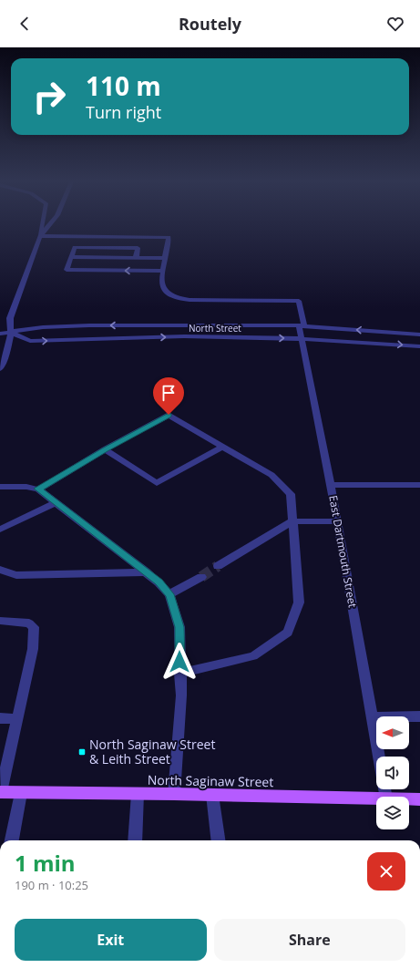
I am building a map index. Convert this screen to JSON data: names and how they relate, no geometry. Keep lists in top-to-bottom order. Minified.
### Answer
{"streets":{"main road":["North Saginaw Street"],"street":["North Street","East Dartmouth Street"]},"crossings":[["North Street","East Dartmouth Street"]],"places":{"transit":["North Saginaw Street & Leith Street"]},"north":"left","page":{"header":"Routely","turn":["110 m","Turn right"],"heading":["1 min","190 m · 10:25"],"buttons":["Exit","Share"]}}
